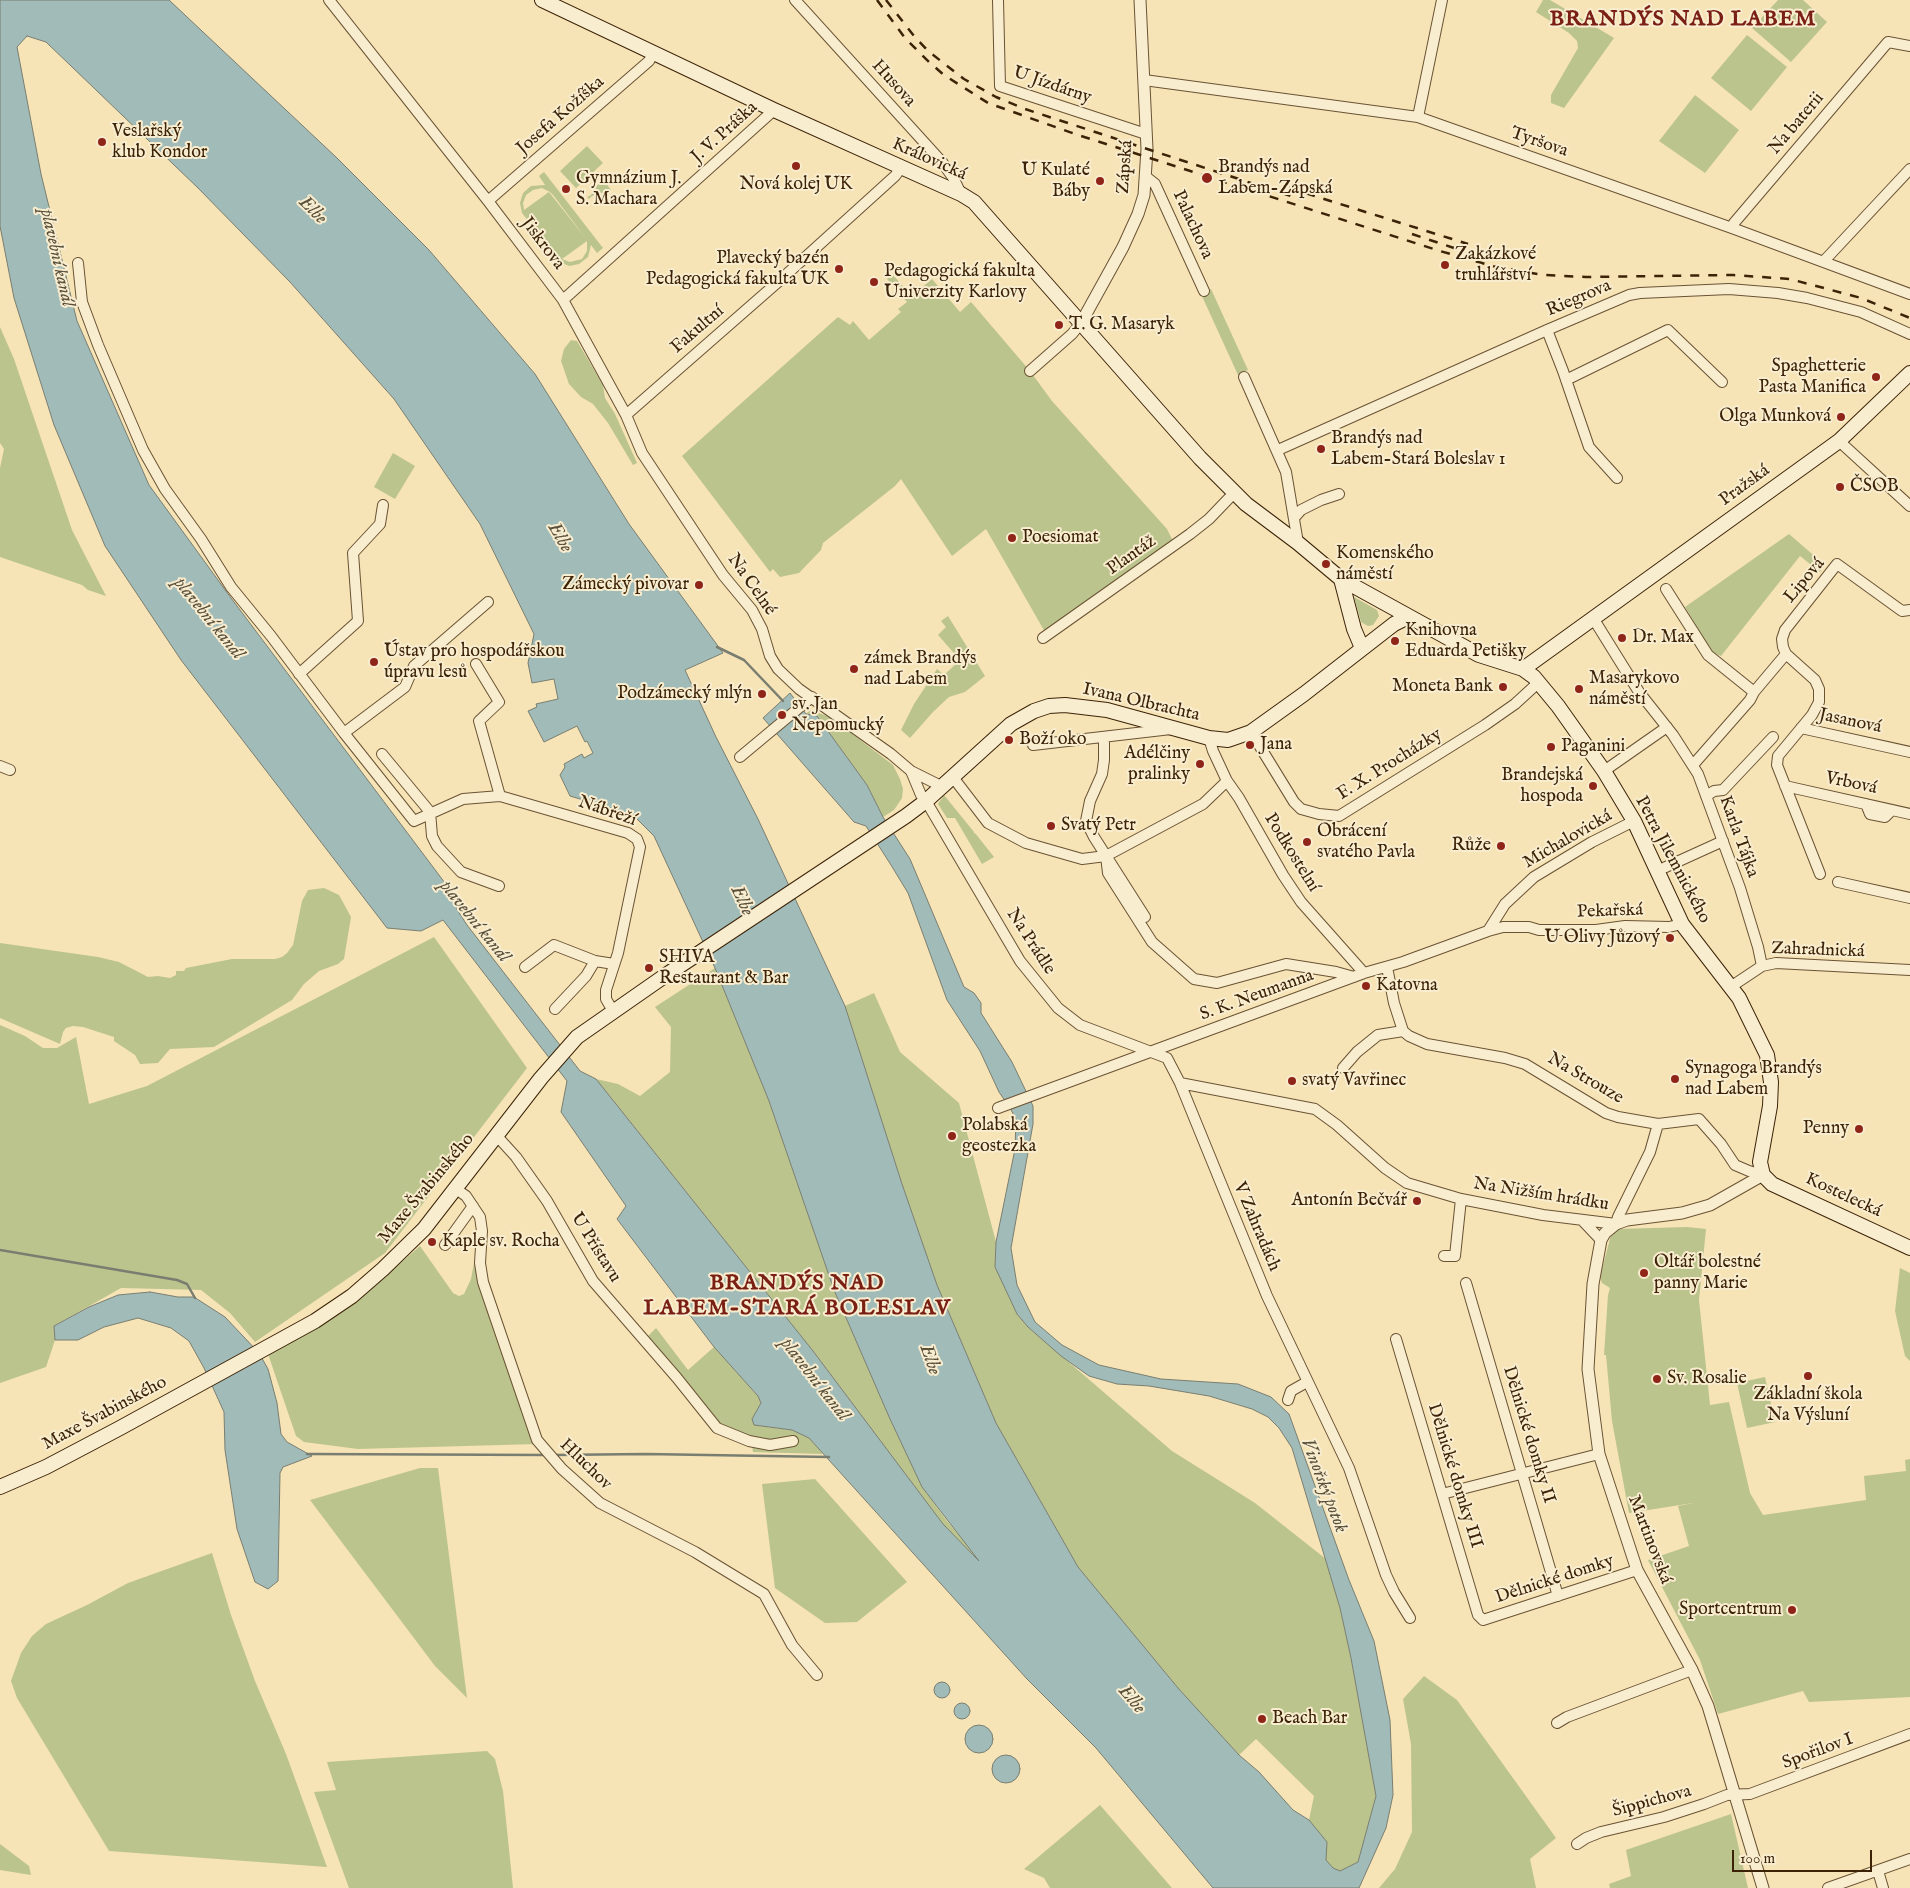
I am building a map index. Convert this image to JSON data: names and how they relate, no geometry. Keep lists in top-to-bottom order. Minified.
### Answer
{"streets":{"main road":["Královická","Pražská","Ivana Olbrachta","Petra Jilemnického","Maxe Švabinského","Kostelecká"],"street":["Husova","U Jízdárny","Josefa Kožíška","Na baterii","J. V. Práška","Tyršova","Zápská","Palachova","Jiskrova","Riegrova","Fakultní","Plantáž","Lipová","Na Celné","Jasanová","F. X. Procházky","Vrbová","Nábřeží","Karla Tájka","Michalovická","Podkostelní","Pekařská","Na Prádle","Zahradnická","S. K. Neumanna","Na Strouze","Na Nižším hrádku","V Zahradách","U Přístavu","Dělnické domky II","Hluchov","Dělnické domky III","Martinovská","Dělnické domky","Spořilov I","Šippichova"]},"crossings":[["Husova","Královická"],["U Jízdárny","Zápská"],["Josefa Kožíška","Královická"],["Josefa Kožíška","Jiskrova"],["Na baterii","Tyršova"],["J. V. Práška","Královická"],["J. V. Práška","Jiskrova"],["Tyršova","Zápská"],["Královická","Zápská"],["Královická","Fakultní"],["Královická","Plantáž"],["Královická","Ivana Olbrachta"],["Zápská","Palachova"],["Jiskrova","Fakultní"],["Jiskrova","Na Celné"],["Lipová","Jasanová"],["Na Celné","Ivana Olbrachta"],["Na Celné","Na Prádle"],["Ivana Olbrachta","F. X. Procházky"],["Ivana Olbrachta","Podkostelní"],["Ivana Olbrachta","Na Prádle"],["Ivana Olbrachta","Maxe Švabinského"],["Nábřeží","Maxe Švabinského"],["Karla Tájka","Zahradnická"],["Michalovická","Petra Jilemnického"],["Michalovická","Pekařská"],["Michalovická","S. K. Neumanna"],["Podkostelní","S. K. Neumanna"],["Petra Jilemnického","Pekařská"],["Petra Jilemnického","Zahradnická"],["Petra Jilemnického","Na Strouze"],["Petra Jilemnického","Kostelecká"],["Pekařská","S. K. Neumanna"],["Na Prádle","S. K. Neumanna"],["Na Strouze","Kostelecká"],["Maxe Švabinského","U Přístavu"],["Maxe Švabinského","Hluchov"],["Na Nižším hrádku","V Zahradách"],["Dělnické domky II","Dělnické domky"],["Dělnické domky III","Dělnické domky"],["Martinovská","Dělnické domky"],["Martinovská","Spořilov I"],["Martinovská","Šippichova"],["Spořilov I","Šippichova"]],"districts":["BRANDÝS NAD LABEM","BRANDÝS NAD LABEM-STARÁ BOLESLAV"],"water":["Elbe","plavební kanál","Vinořský potok"],"places":["Veslařský klub Kondor","Nová kolej UK","Brandýs nad Labem-Zápská","U Kulaté Báby","Gymnázium J. S. Machara","Zakázkové truhlářství","Plavecký bazén Pedagogická fakulta UK","Pedagogická fakulta Univerzity Karlovy","T. G. Masaryk","Spaghetterie Pasta Manifica","Olga Munková","Brandýs nad Labem-Stará Boleslav 1","ČSOB","Poesiomat","Komenského náměstí","Zámecký pivovar","Dr. Max","Knihovna Eduarda Petišky","Ústav pro hospodářskou úpravu lesů","zámek Brandýs nad Labem","Moneta Bank","Masarykovo náměstí","Podzámecký mlýn","sv. Jan Nepomucký","Boží oko","Jana","Paganini","Adélčiny pralinky","Brandejská hospoda","Svatý Petr","Obrácení svatého Pavla","Růže","U Olivy Jůzový","SHIVA Restaurant & Bar","Katovna","Synagoga Brandýs nad Labem","svatý Vavřinec","Penny","Polabská geostezka","Antonín Bečvář","Kaple sv. Rocha","Oltář bolestné panny Marie","Základní škola Na Výsluní","Sv. Rosalie","Sportcentrum","Beach Bar"],"scale_bar":"100 m"}
